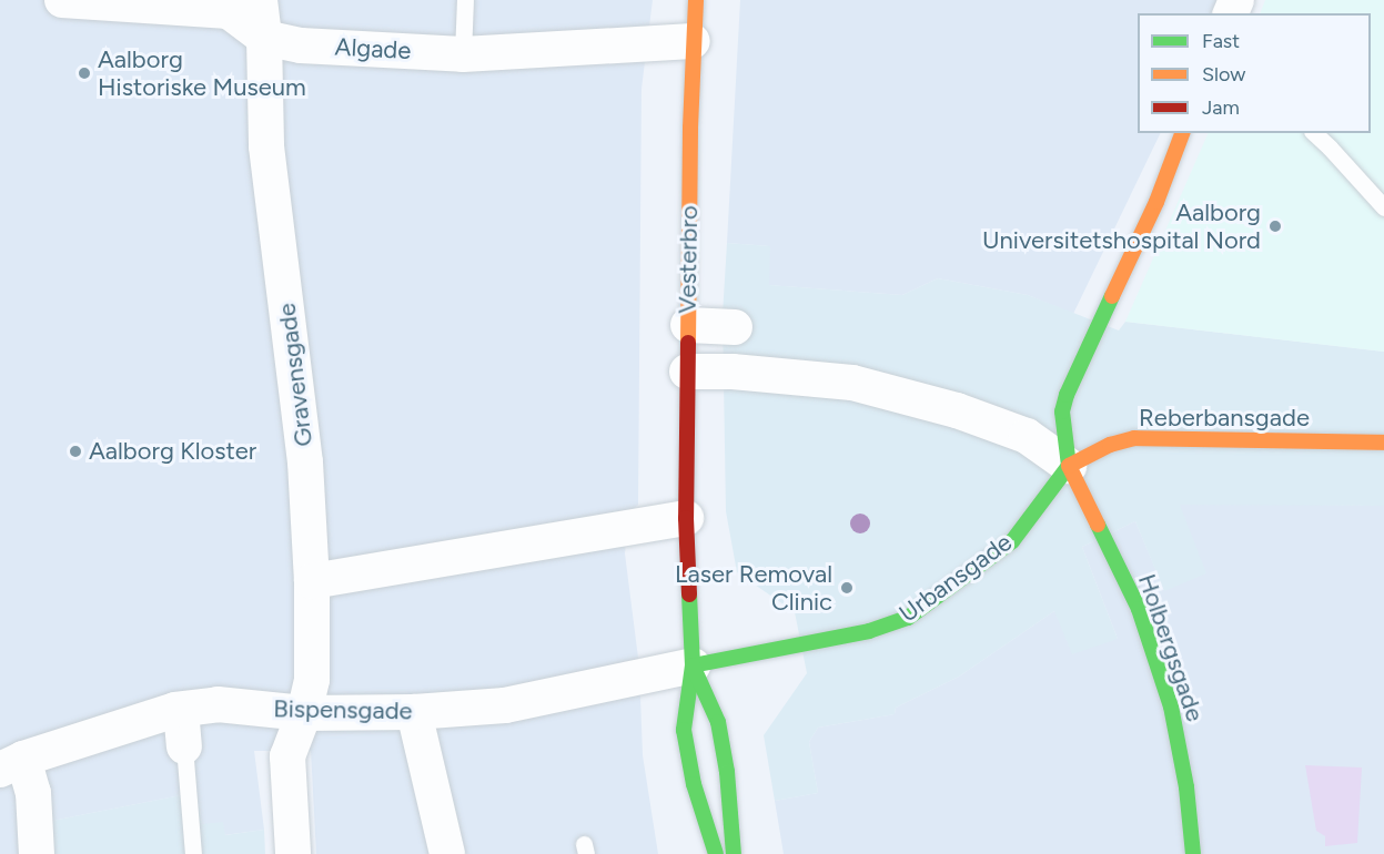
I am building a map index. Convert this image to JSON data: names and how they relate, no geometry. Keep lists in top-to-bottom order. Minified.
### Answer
{"streets":{"street":["Algade","Vesterbro","Gravensgade","Reberbansgade","Urbansgade","Holbergsgade","Bispensgade"]},"crossings":[["Algade","Vesterbro"],["Algade","Gravensgade"],["Vesterbro","Urbansgade"],["Vesterbro","Bispensgade"],["Gravensgade","Bispensgade"],["Reberbansgade","Urbansgade"],["Reberbansgade","Holbergsgade"],["Urbansgade","Holbergsgade"],["Urbansgade","Bispensgade"]],"places":["Aalborg Historiske Museum","Aalborg Universitetshospital Nord","Aalborg Kloster","Laser Removal Clinic"],"legend":["Fast","Slow","Jam"]}
